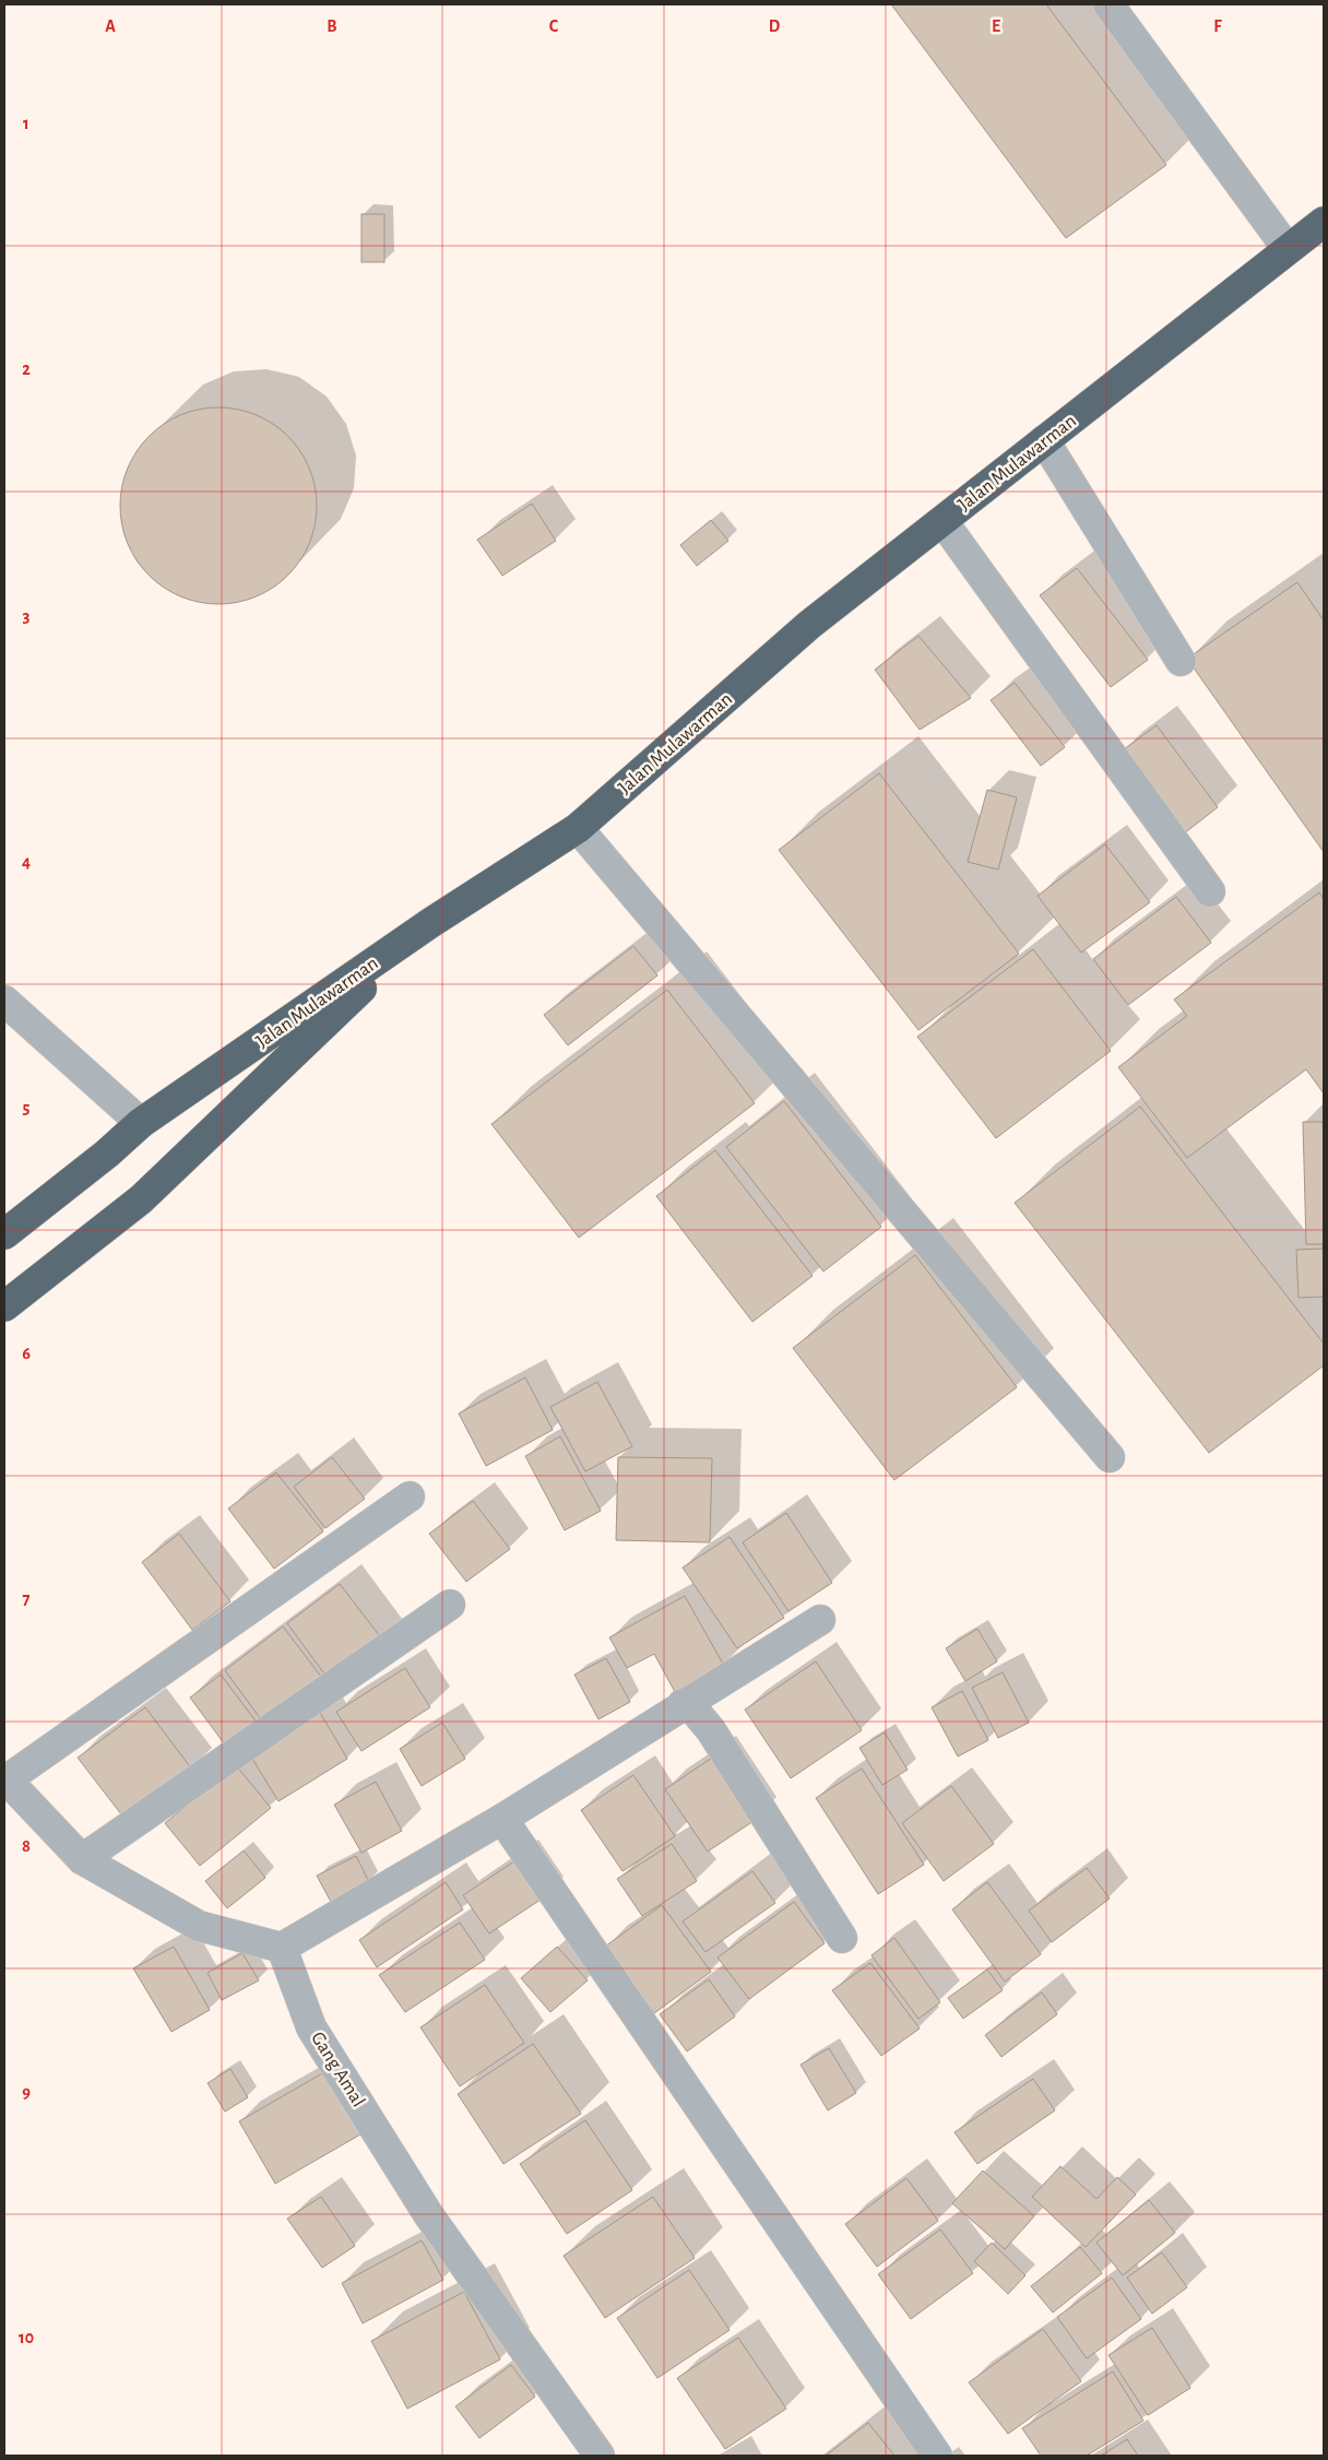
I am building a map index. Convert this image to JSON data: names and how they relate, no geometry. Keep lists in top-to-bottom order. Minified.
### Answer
{"streets":{"highway":["Jalan Mulawarman"],"street":["Gang Amal"]},"grid":{"columns":["A","B","C","D","E","F"],"rows":["1","2","3","4","5","6","7","8","9","10"]}}
